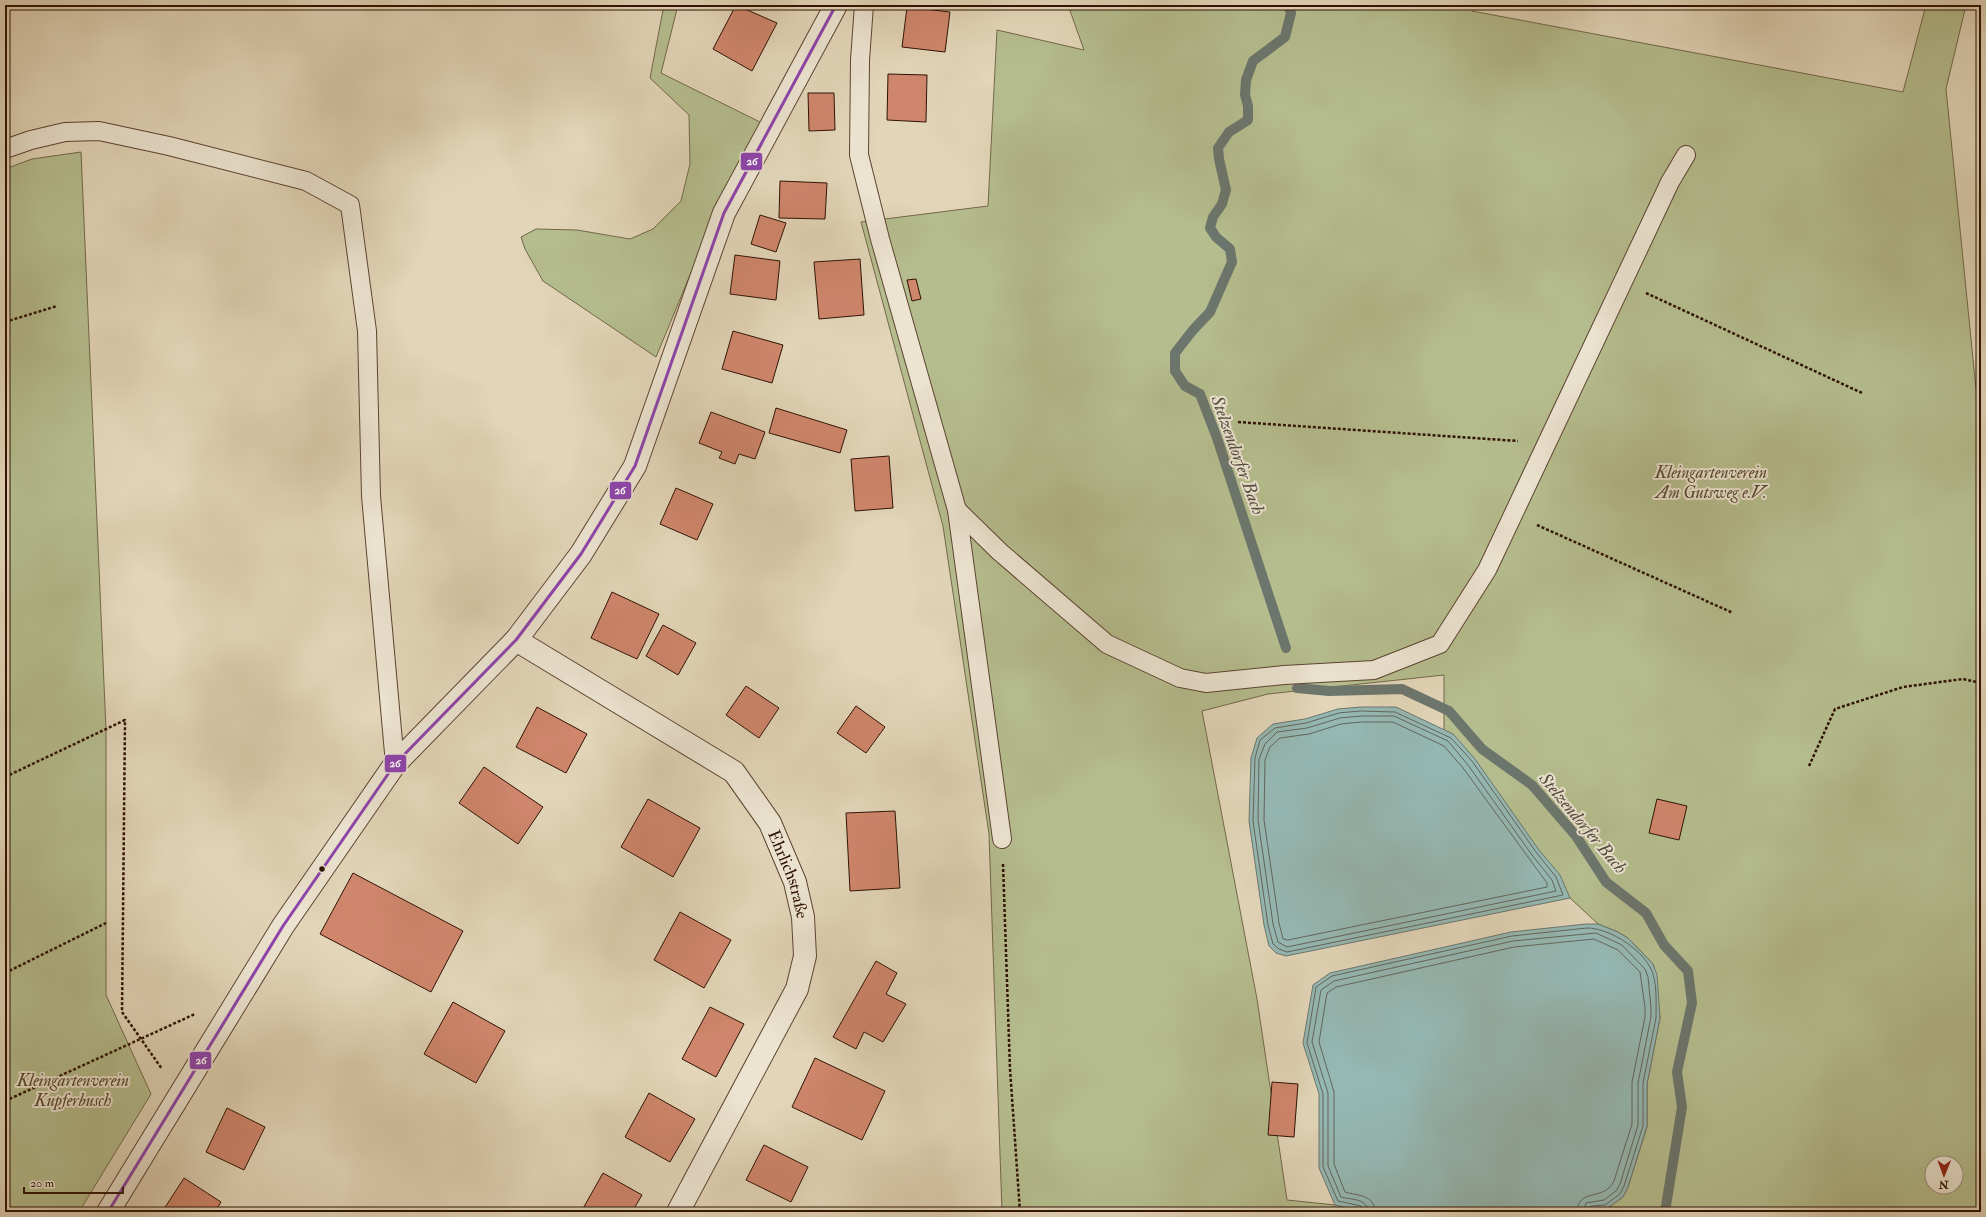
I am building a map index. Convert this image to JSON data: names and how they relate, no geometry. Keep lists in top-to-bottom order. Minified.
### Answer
{"streets":{"street":["Ehrlichstraße"]},"water":["Stelzendorfer Bach"],"parks":["Kleingartenverein Am Gutsweg e.V.","Kleingartenverein Kupferbusch"],"lines":["transit line 26"],"scale_bar":"20 m","north":"bottom"}
